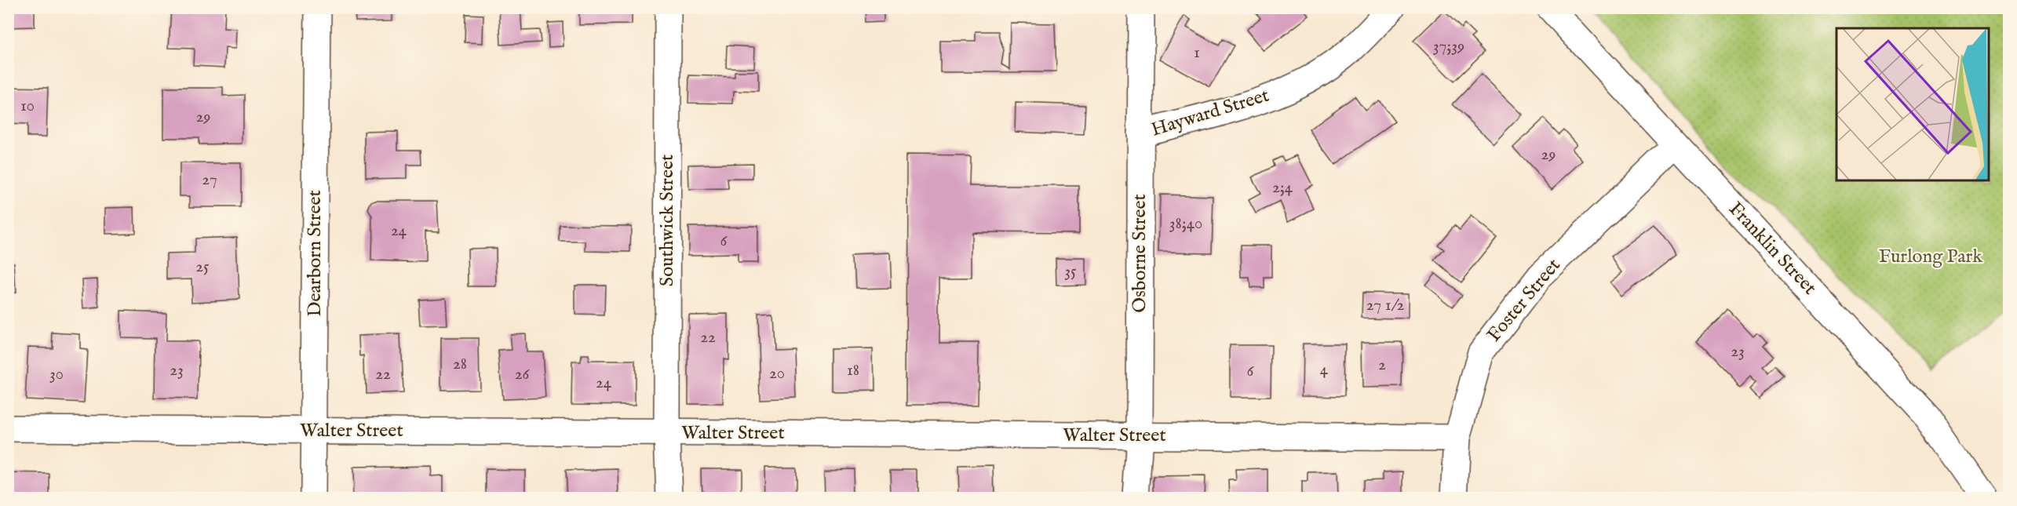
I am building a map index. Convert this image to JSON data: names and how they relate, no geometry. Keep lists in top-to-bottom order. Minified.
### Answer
{"streets":{"street":["Hayward Street","Southwick Street","Franklin Street","Dearborn Street","Osborne Street","Foster Street","Walter Street"]},"crossings":[["Hayward Street","Osborne Street"],["Southwick Street","Walter Street"],["Franklin Street","Foster Street"],["Dearborn Street","Walter Street"],["Osborne Street","Walter Street"],["Foster Street","Walter Street"]],"parks":["Furlong Park"],"house_numbers":["37;39","1","10","29","29","27","2;4","38;40","24","6","25","35","27 1/2","22","23","28","2","4","23","18","6","20","30","22","26","24"]}
